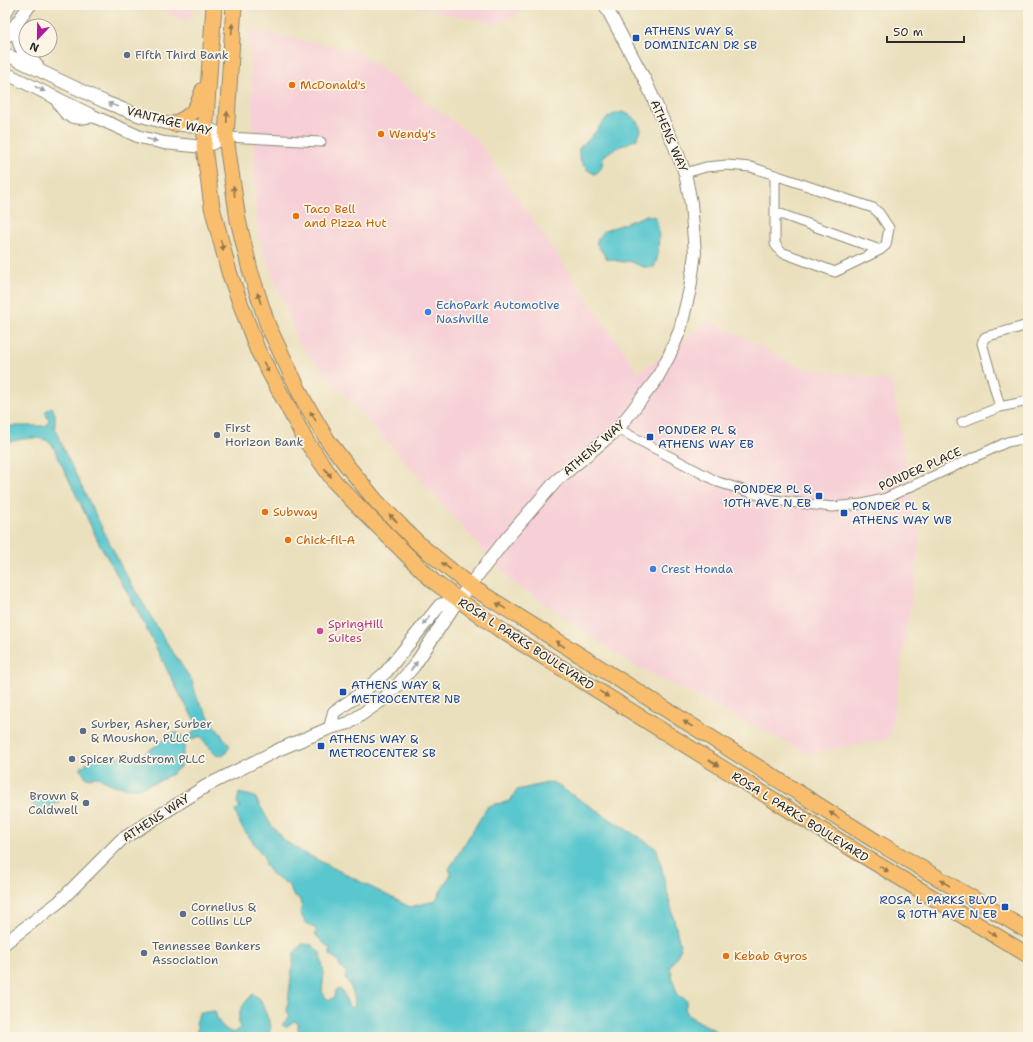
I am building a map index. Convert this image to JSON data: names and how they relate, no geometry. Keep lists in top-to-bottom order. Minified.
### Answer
{"streets":{"main road":["ROSA L PARKS BOULEVARD"],"street":["VANTAGE WAY","ATHENS WAY","PONDER PLACE"]},"crossings":[["VANTAGE WAY","ROSA L PARKS BOULEVARD"],["ATHENS WAY","PONDER PLACE"],["ATHENS WAY","ROSA L PARKS BOULEVARD"]],"places":{"transit":["ATHENS WAY & DOMINICAN DR SB","PONDER PL & ATHENS WAY EB","PONDER PL & 10TH AVE N EB","PONDER PL & ATHENS WAY WB","ATHENS WAY & METROCENTER NB","ATHENS WAY & METROCENTER SB","ROSA L PARKS BLVD & 10TH AVE N EB"],"other":["Fifth Third Bank","McDonald's","Wendy's","Taco Bell and Pizza Hut","EchoPark Automotive Nashville","First Horizon Bank","Subway","Chick-fil-A","Crest Honda","SpringHill Suites","Surber, Asher, Surber & Moushon, PLLC","Spicer Rudstrom PLLC","Brown & Caldwell","Cornelius & Collins LLP","Tennessee Bankers Association","Kebab Gyros"]},"scale_bar":"50 m","north":"bottom"}
